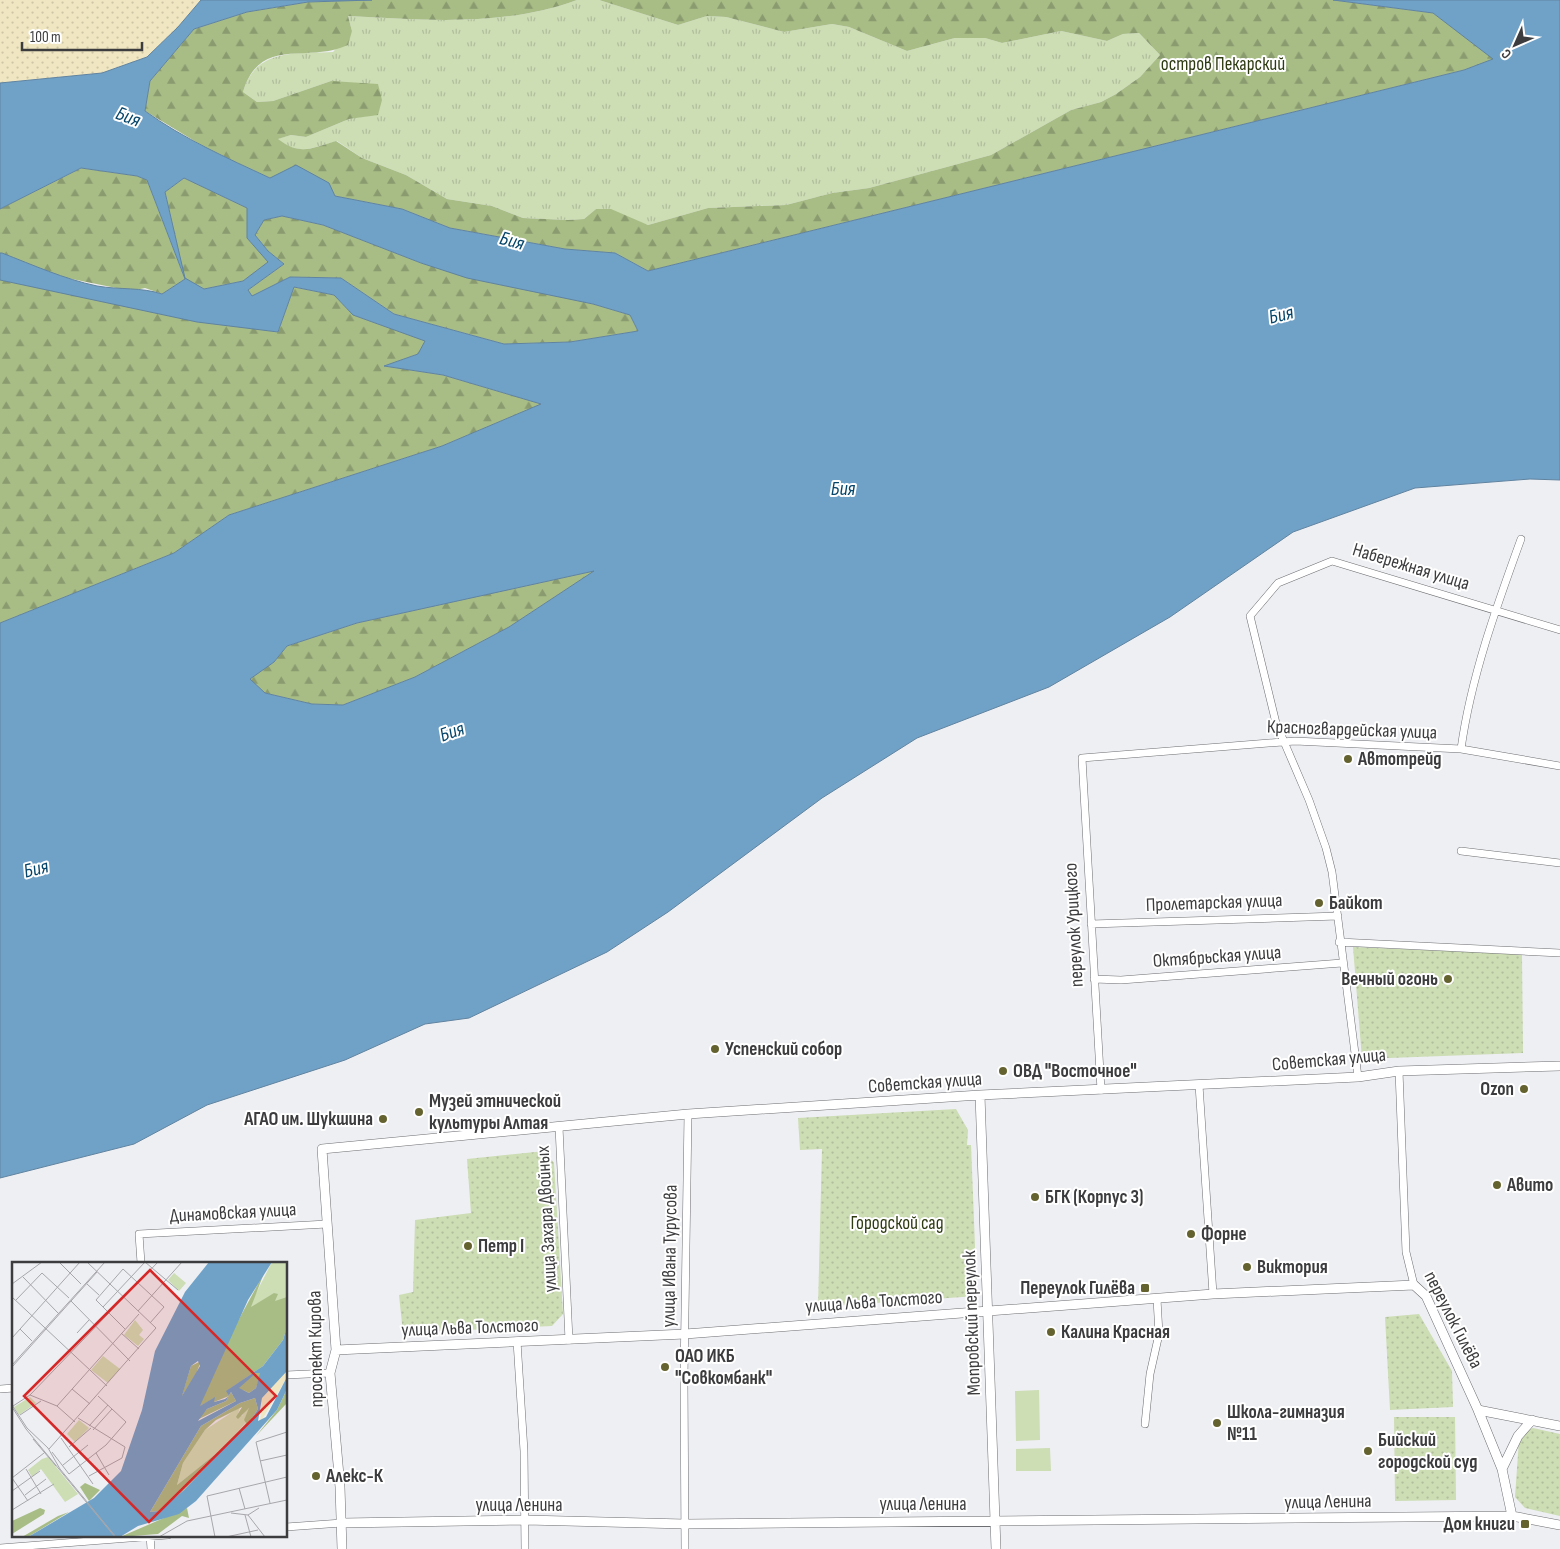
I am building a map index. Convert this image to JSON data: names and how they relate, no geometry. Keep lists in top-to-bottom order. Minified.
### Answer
{"streets":{"street":["Набережная улица","Красногвардейская улица","Пролетарская улица","переулок Урицкого","Октябрьская улица","Советская улица","Динамовская улица","улица Захара Двойных","улица Ивана Турусова","улица Льва Толстого","переулок Гилёва","Мопровский переулок","проспект Кирова","улица Ленина"]},"crossings":[["Набережная улица","Красногвардейская улица"],["Красногвардейская улица","переулок Урицкого"],["Пролетарская улица","переулок Урицкого"],["переулок Урицкого","Октябрьская улица"],["переулок Урицкого","Советская улица"],["Советская улица","улица Захара Двойных"],["Советская улица","улица Ивана Турусова"],["Советская улица","переулок Гилёва"],["Советская улица","Мопровский переулок"],["Советская улица","проспект Кирова"],["Динамовская улица","проспект Кирова"],["улица Захара Двойных","улица Льва Толстого"],["улица Ивана Турусова","улица Льва Толстого"],["улица Ивана Турусова","улица Ленина"],["улица Льва Толстого","переулок Гилёва"],["улица Льва Толстого","Мопровский переулок"],["улица Льва Толстого","проспект Кирова"],["переулок Гилёва","улица Ленина"],["Мопровский переулок","улица Ленина"],["проспект Кирова","улица Ленина"]],"water":["Бия"],"parks":["остров Пекарский","Городской сад"],"places":{"other":["Автотрейд","Байкот","Вечный огонь","Успенский собор","ОВД \"Восточное\"","Ozon","Музей этнической культуры Алтая","АГАО им. Шукшина","Авито","БГК (Корпус 3)","Форне","Петр I","Виктория","Калина Красная","ОАО ИКБ \"Совкомбанк\"","Школа-гимназия №11","Бийский городской суд","Алекс-К"],"transit":["Переулок Гилёва","Дом книги"]},"scale_bar":"100 m","north":"bottom left"}
